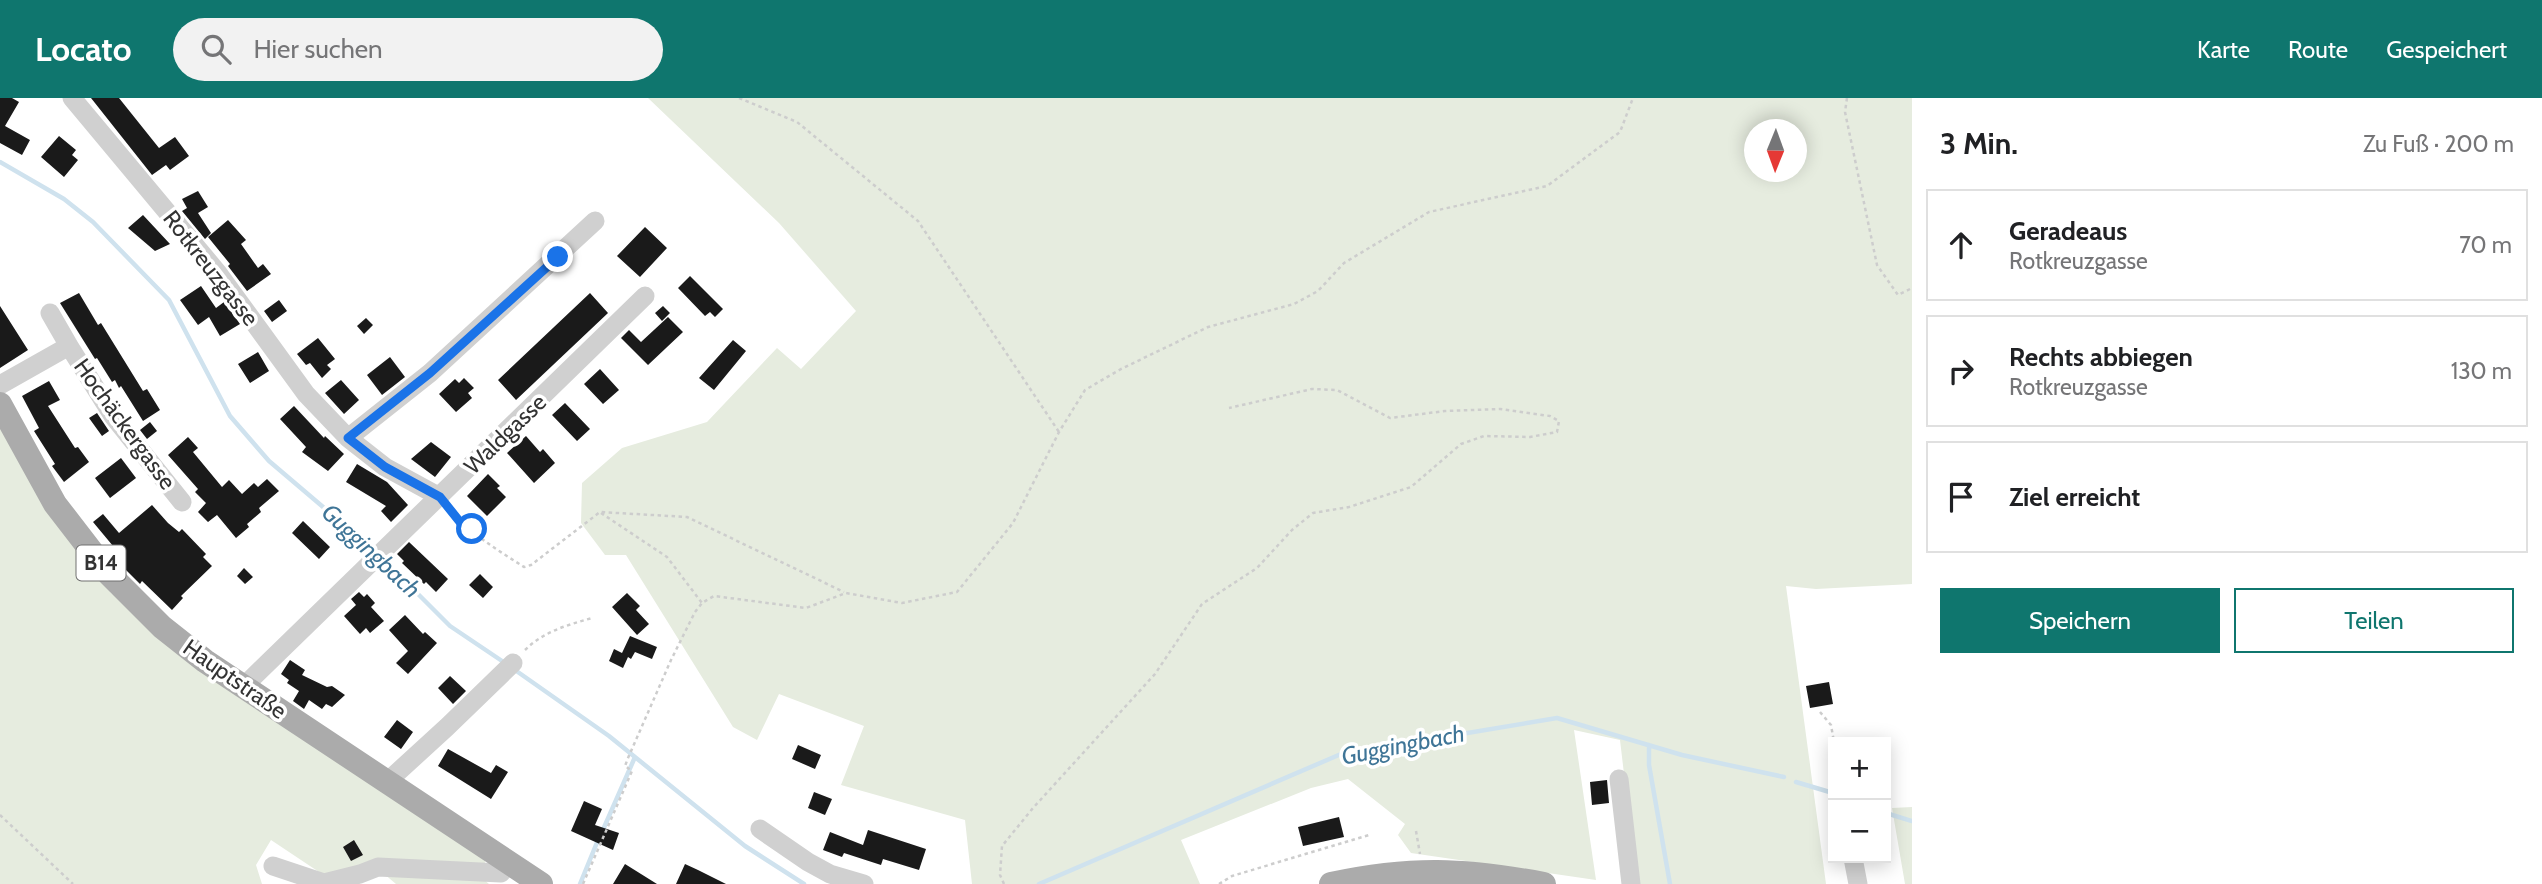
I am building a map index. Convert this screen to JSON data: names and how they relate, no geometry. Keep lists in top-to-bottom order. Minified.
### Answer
{"streets":{"main road":["B14","Hauptstraße"],"street":["Rotkreuzgasse","Hochäckergasse","Waldgasse"]},"crossings":[["Rotkreuzgasse","Waldgasse"],["Waldgasse","Hauptstraße"]],"water":["Guggingbach"],"north":"bottom","page":{"header":"Locato","search":"Hier suchen","nav":["Karte","Route","Gespeichert"],"heading":["3 Min.","Zu Fuß · 200 m"],"list":[["Geradeaus","Rotkreuzgasse","70 m"],["Rechts abbiegen","Rotkreuzgasse","130 m"],"Ziel erreicht"],"buttons":["Speichern","Teilen"],"map_buttons":["+","−"]}}
